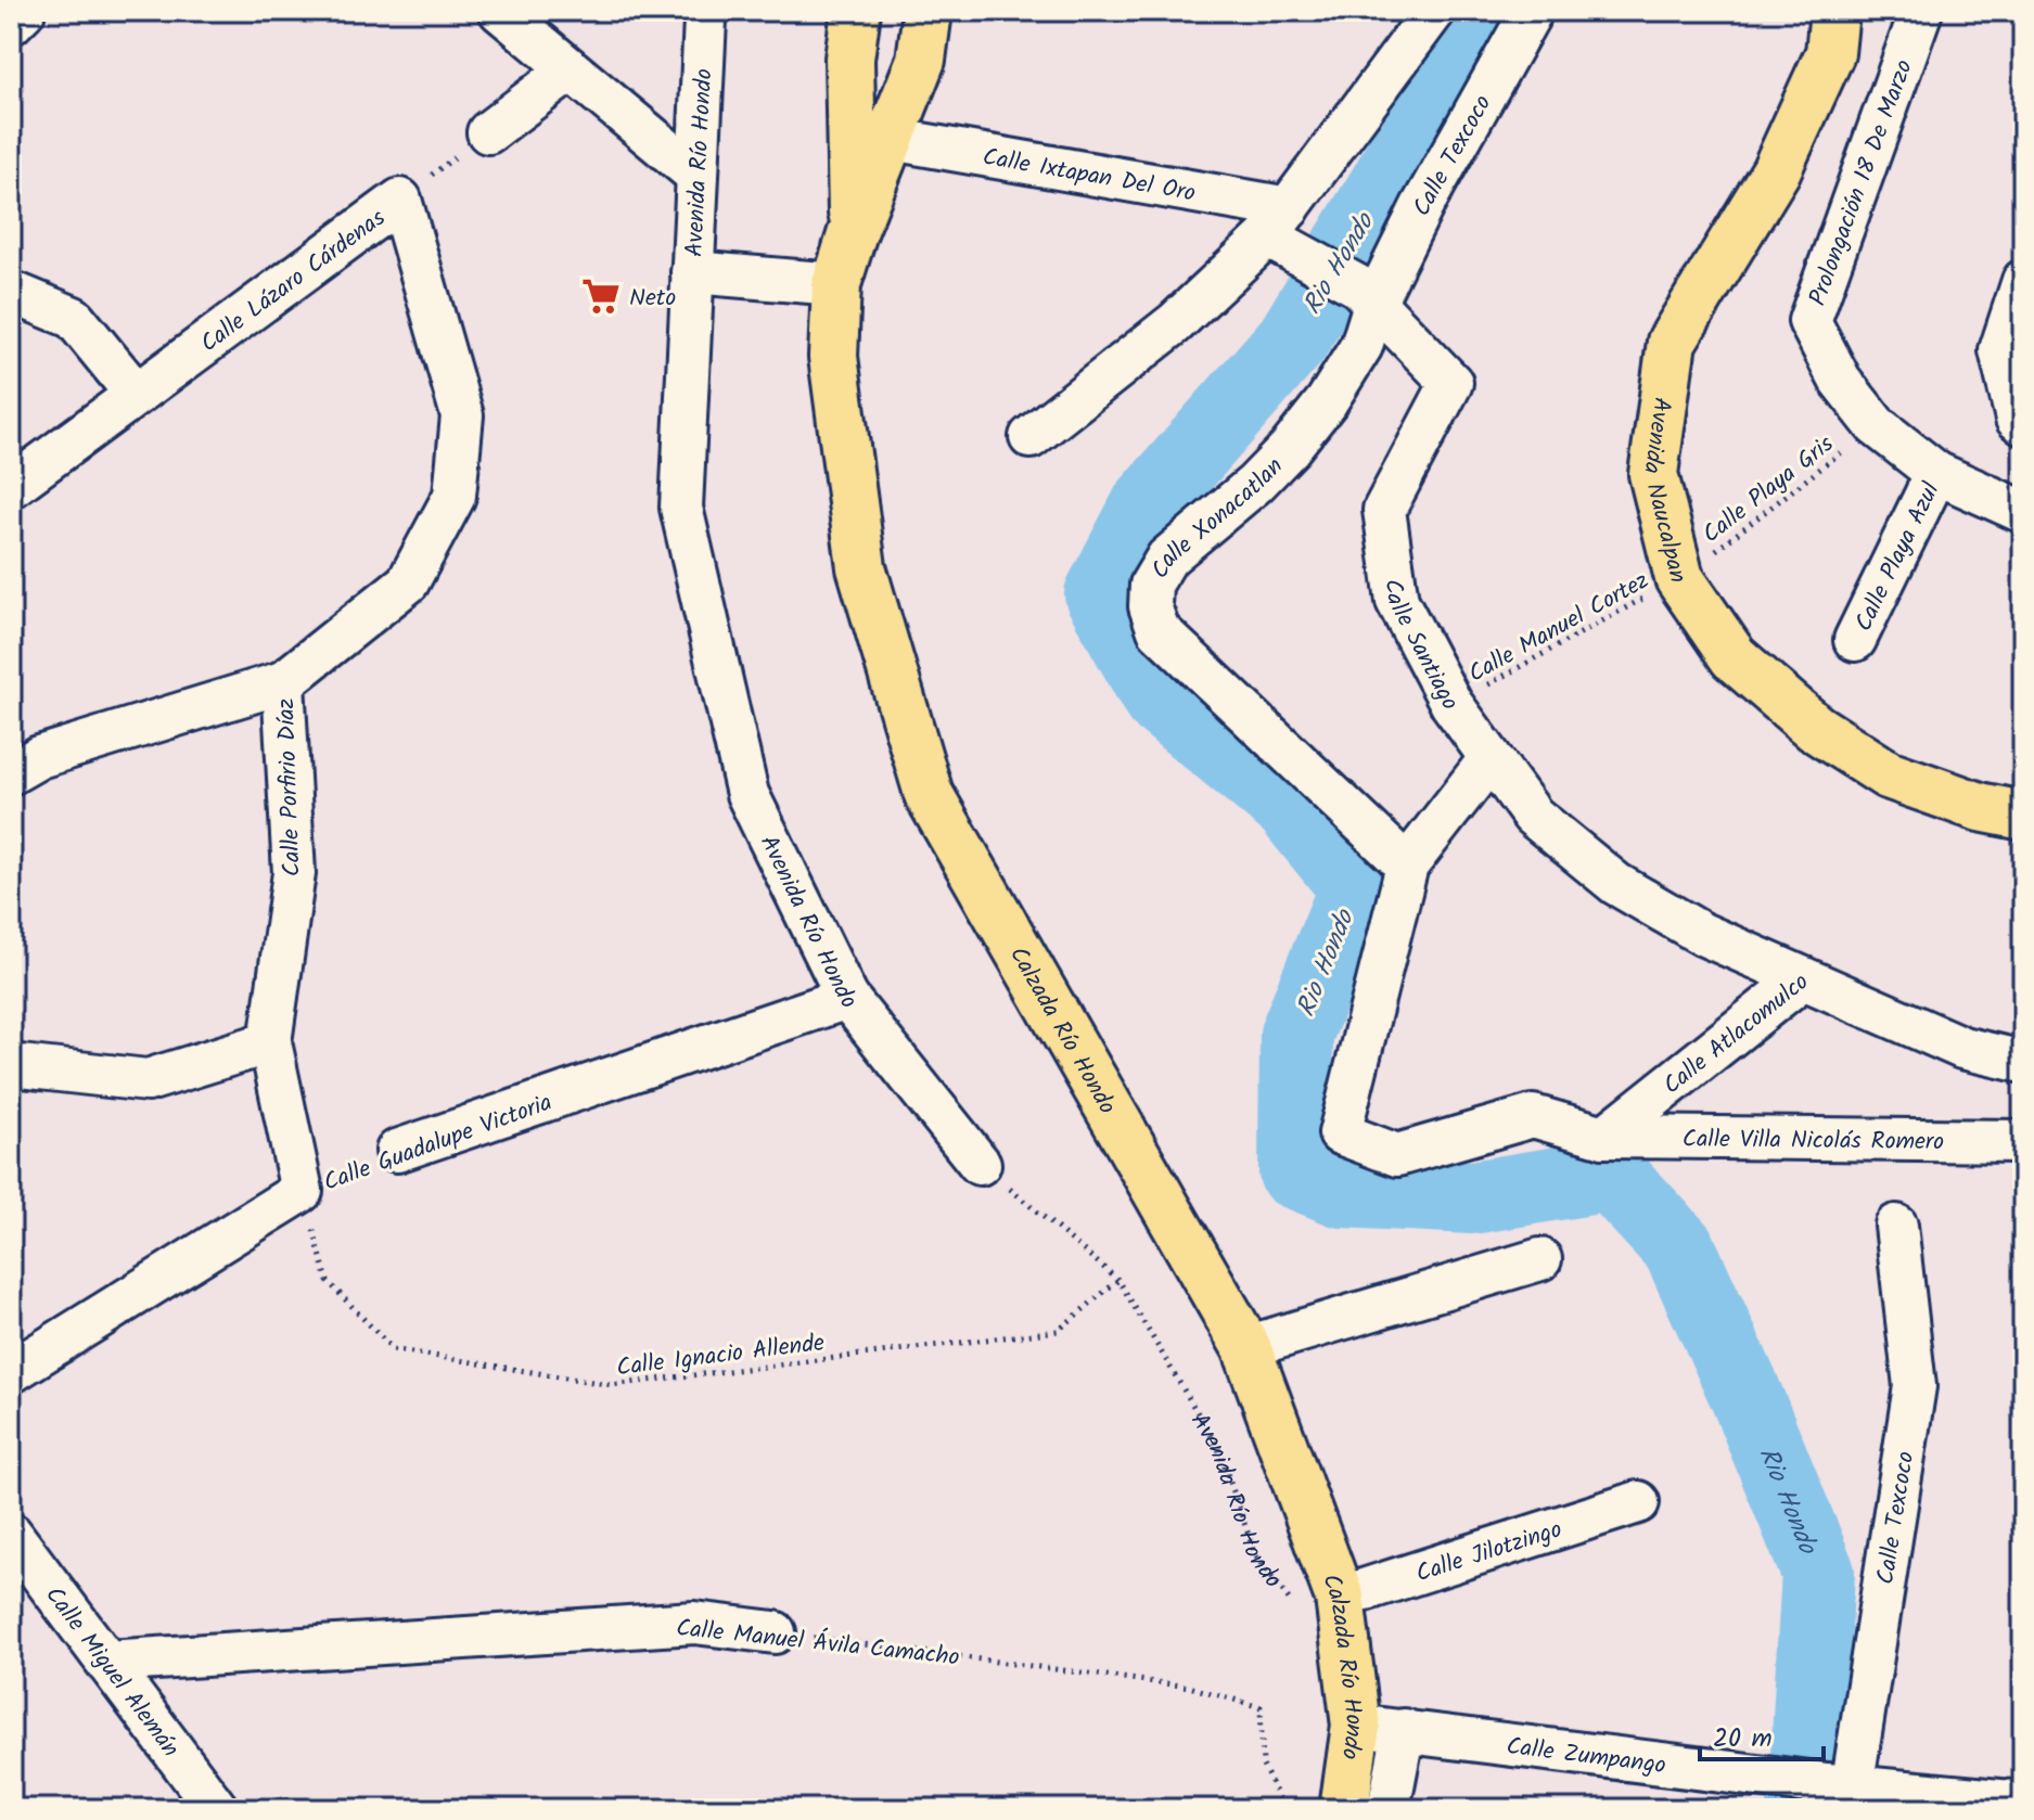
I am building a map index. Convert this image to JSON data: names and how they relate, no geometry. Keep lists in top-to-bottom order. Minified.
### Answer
{"streets":{"main road":["Avenida Naucalpan","Calzada Río Hondo"],"street":["Calle Texcoco","Avenida Río Hondo","Calle Ixtapan Del Oro","Prolongación 18 De Marzo","Calle Lázaro Cárdenas","Calle Xonacatlan","Calle Playa Azul","Calle Santiago","Calle Porfirio Díaz","Calle Atlacomulco","Calle Villa Nicolás Romero","Calle Guadalupe Victoria","Calle Jilotzingo","Calle Manuel Ávila Camacho","Calle Miguel Alemán","Calle Zumpango"],"path":["Calle Playa Gris","Calle Manuel Cortez","Calle Ignacio Allende"]},"crossings":[["Calle Texcoco","Calle Xonacatlan"],["Calle Texcoco","Calle Santiago"],["Calle Texcoco","Calle Zumpango"],["Avenida Río Hondo","Calzada Río Hondo"],["Avenida Río Hondo","Calle Guadalupe Victoria"],["Avenida Río Hondo","Calle Ignacio Allende"],["Avenida Río Hondo","Calle Jilotzingo"],["Calle Ixtapan Del Oro","Calle Santiago"],["Calle Ixtapan Del Oro","Calzada Río Hondo"],["Prolongación 18 De Marzo","Calle Playa Gris"],["Prolongación 18 De Marzo","Calle Playa Azul"],["Calle Lázaro Cárdenas","Calle Porfirio Díaz"],["Avenida Naucalpan","Calle Playa Gris"],["Avenida Naucalpan","Calle Manuel Cortez"],["Calle Playa Gris","Calle Manuel Cortez"],["Calle Xonacatlan","Calle Santiago"],["Calle Manuel Cortez","Calle Santiago"],["Calle Santiago","Calle Atlacomulco"],["Calle Porfirio Díaz","Calle Guadalupe Victoria"],["Calle Porfirio Díaz","Calle Ignacio Allende"],["Calzada Río Hondo","Calle Jilotzingo"],["Calzada Río Hondo","Calle Zumpango"],["Calle Atlacomulco","Calle Villa Nicolás Romero"],["Calle Guadalupe Victoria","Calle Ignacio Allende"],["Calle Manuel Ávila Camacho","Calle Miguel Alemán"]],"water":["Rio Hondo"],"places":{"supermarket":["Neto"]},"scale_bar":"20 m"}
